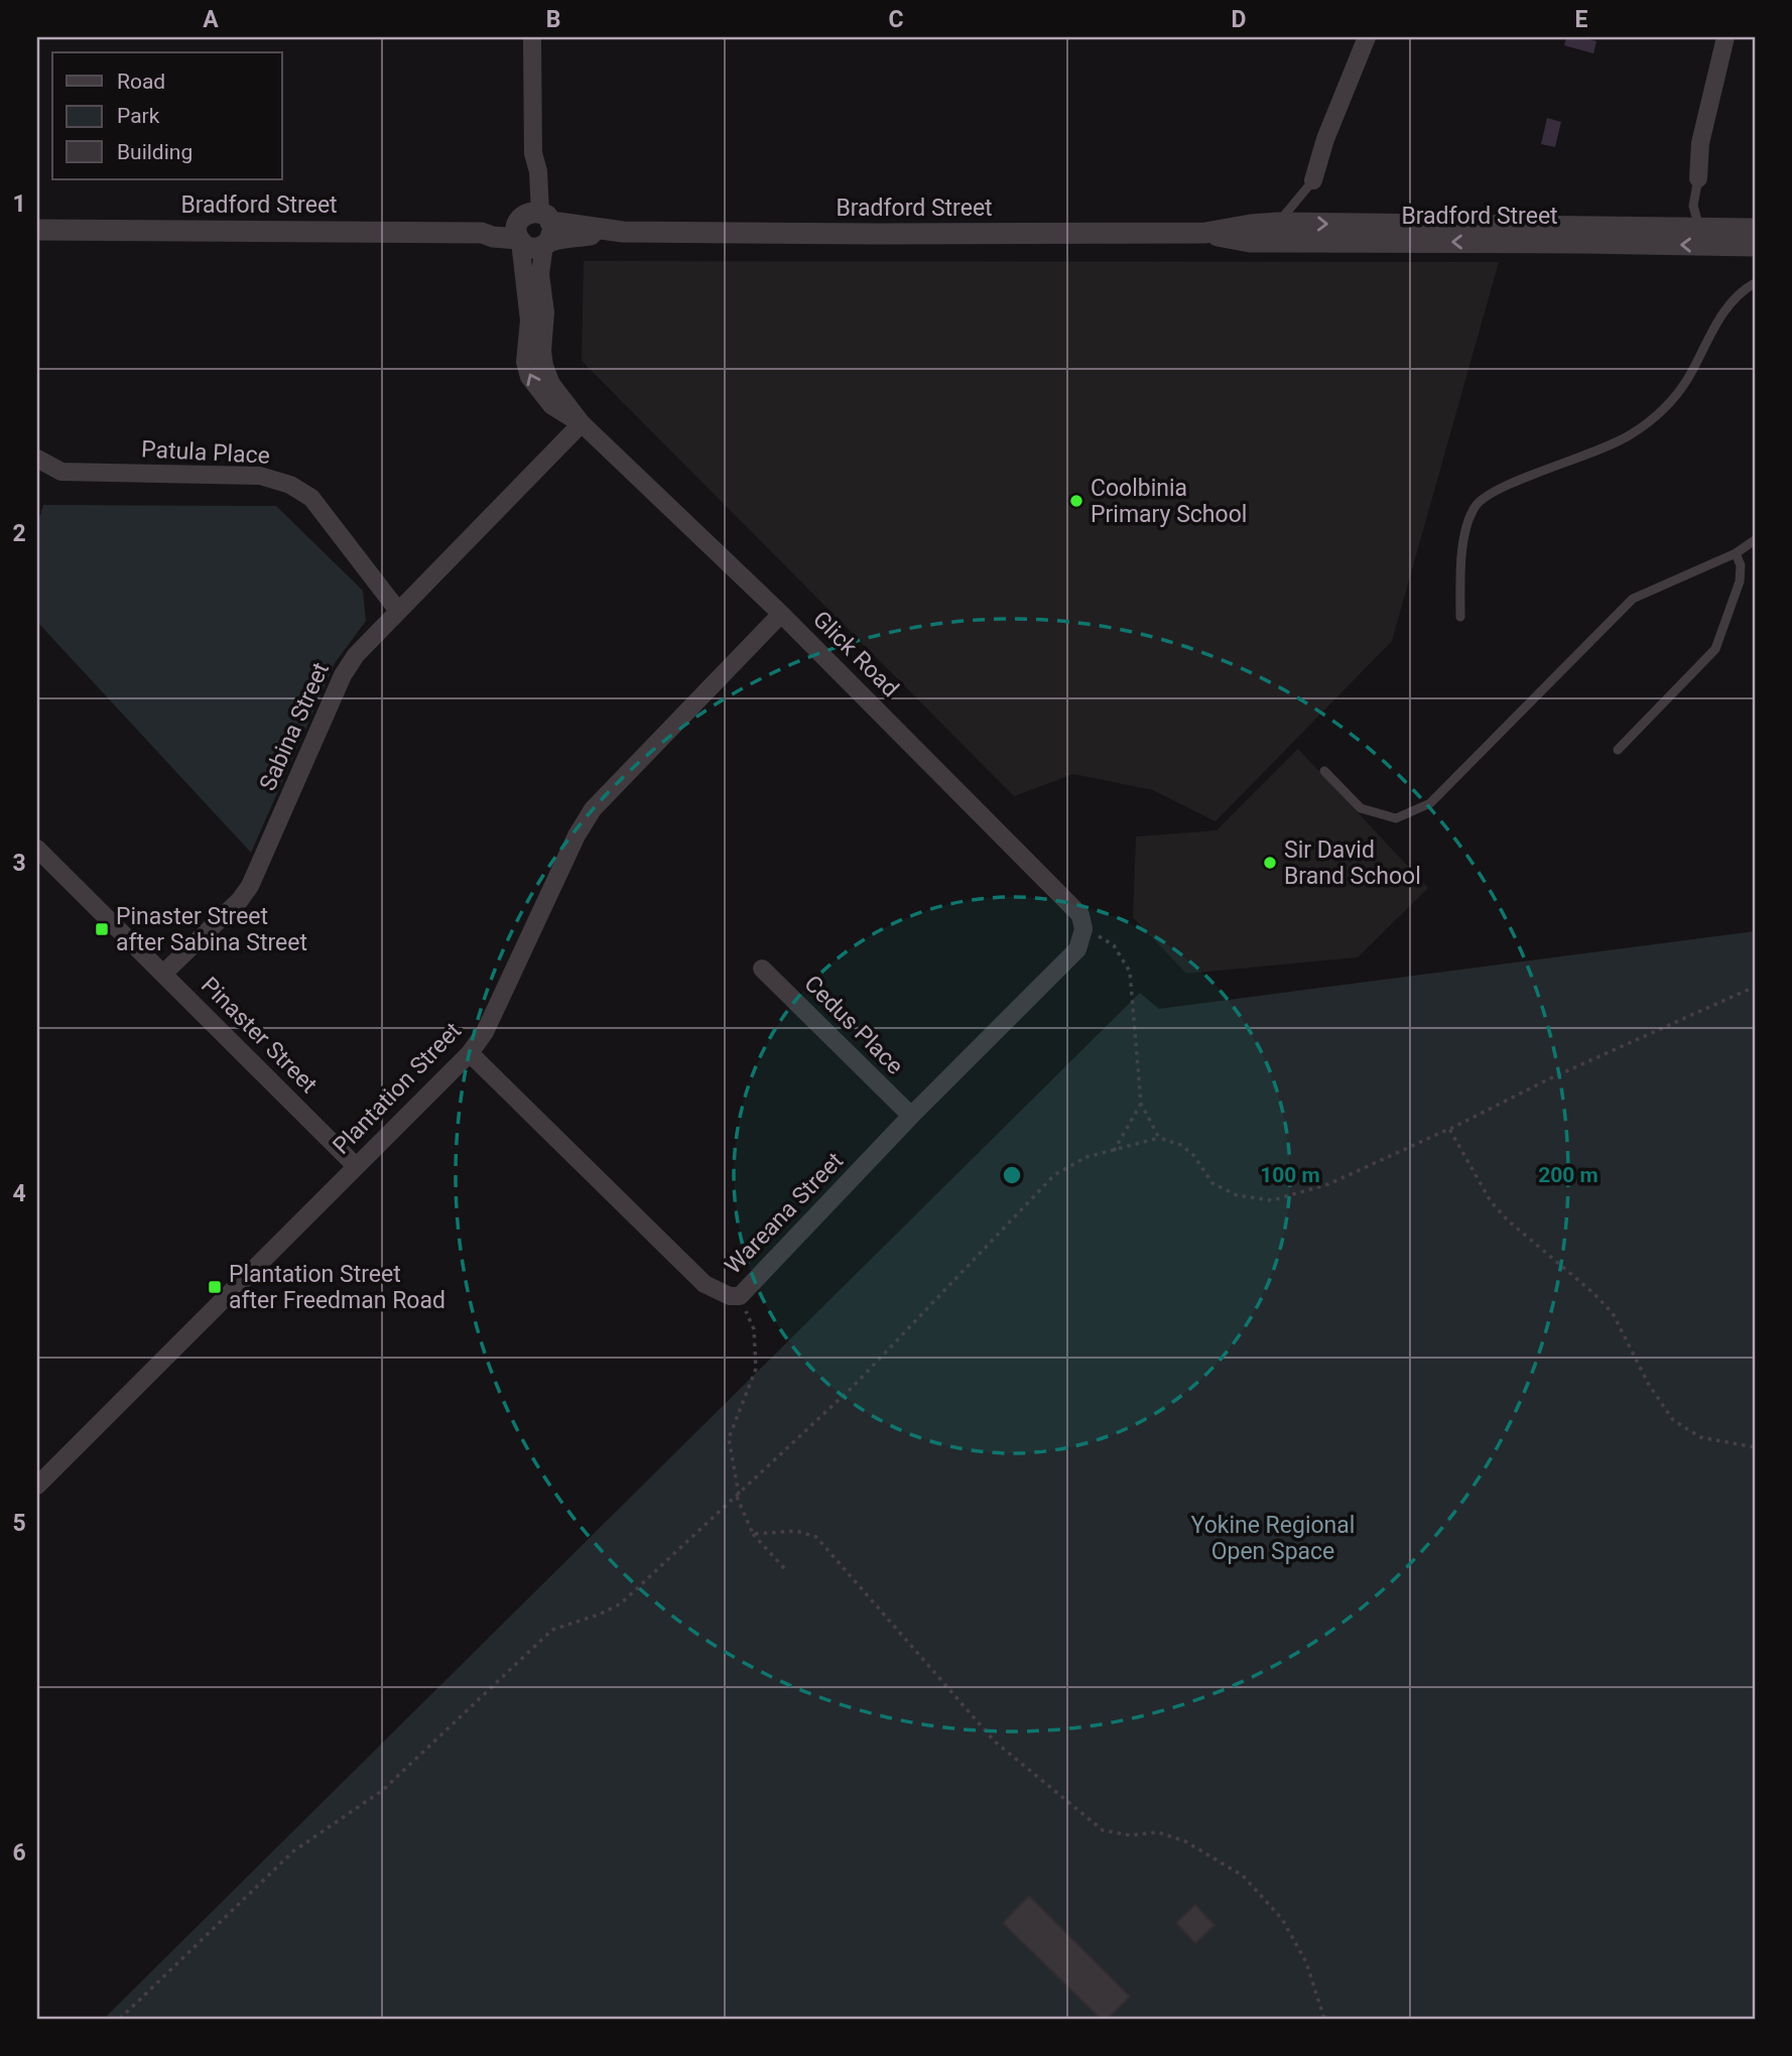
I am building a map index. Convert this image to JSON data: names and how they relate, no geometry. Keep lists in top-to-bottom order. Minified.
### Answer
{"streets":{"street":["Bradford Street","Patula Place","Glick Road","Sabina Street","Cedus Place","Pinaster Street","Plantation Street","Wareana Street"]},"crossings":[["Bradford Street","Glick Road"],["Patula Place","Sabina Street"],["Glick Road","Sabina Street"],["Glick Road","Plantation Street"],["Glick Road","Wareana Street"],["Sabina Street","Pinaster Street"],["Cedus Place","Wareana Street"],["Pinaster Street","Plantation Street"],["Plantation Street","Wareana Street"]],"parks":["Yokine Regional Open Space"],"places":{"other":["Coolbinia Primary School","Sir David Brand School"],"transit":["Pinaster Street after Sabina Street","Plantation Street after Freedman Road"]},"legend":["Road","Park","Building"],"grid":{"columns":["A","B","C","D","E"],"rows":["1","2","3","4","5","6"]},"rings":["100 m","200 m"]}
